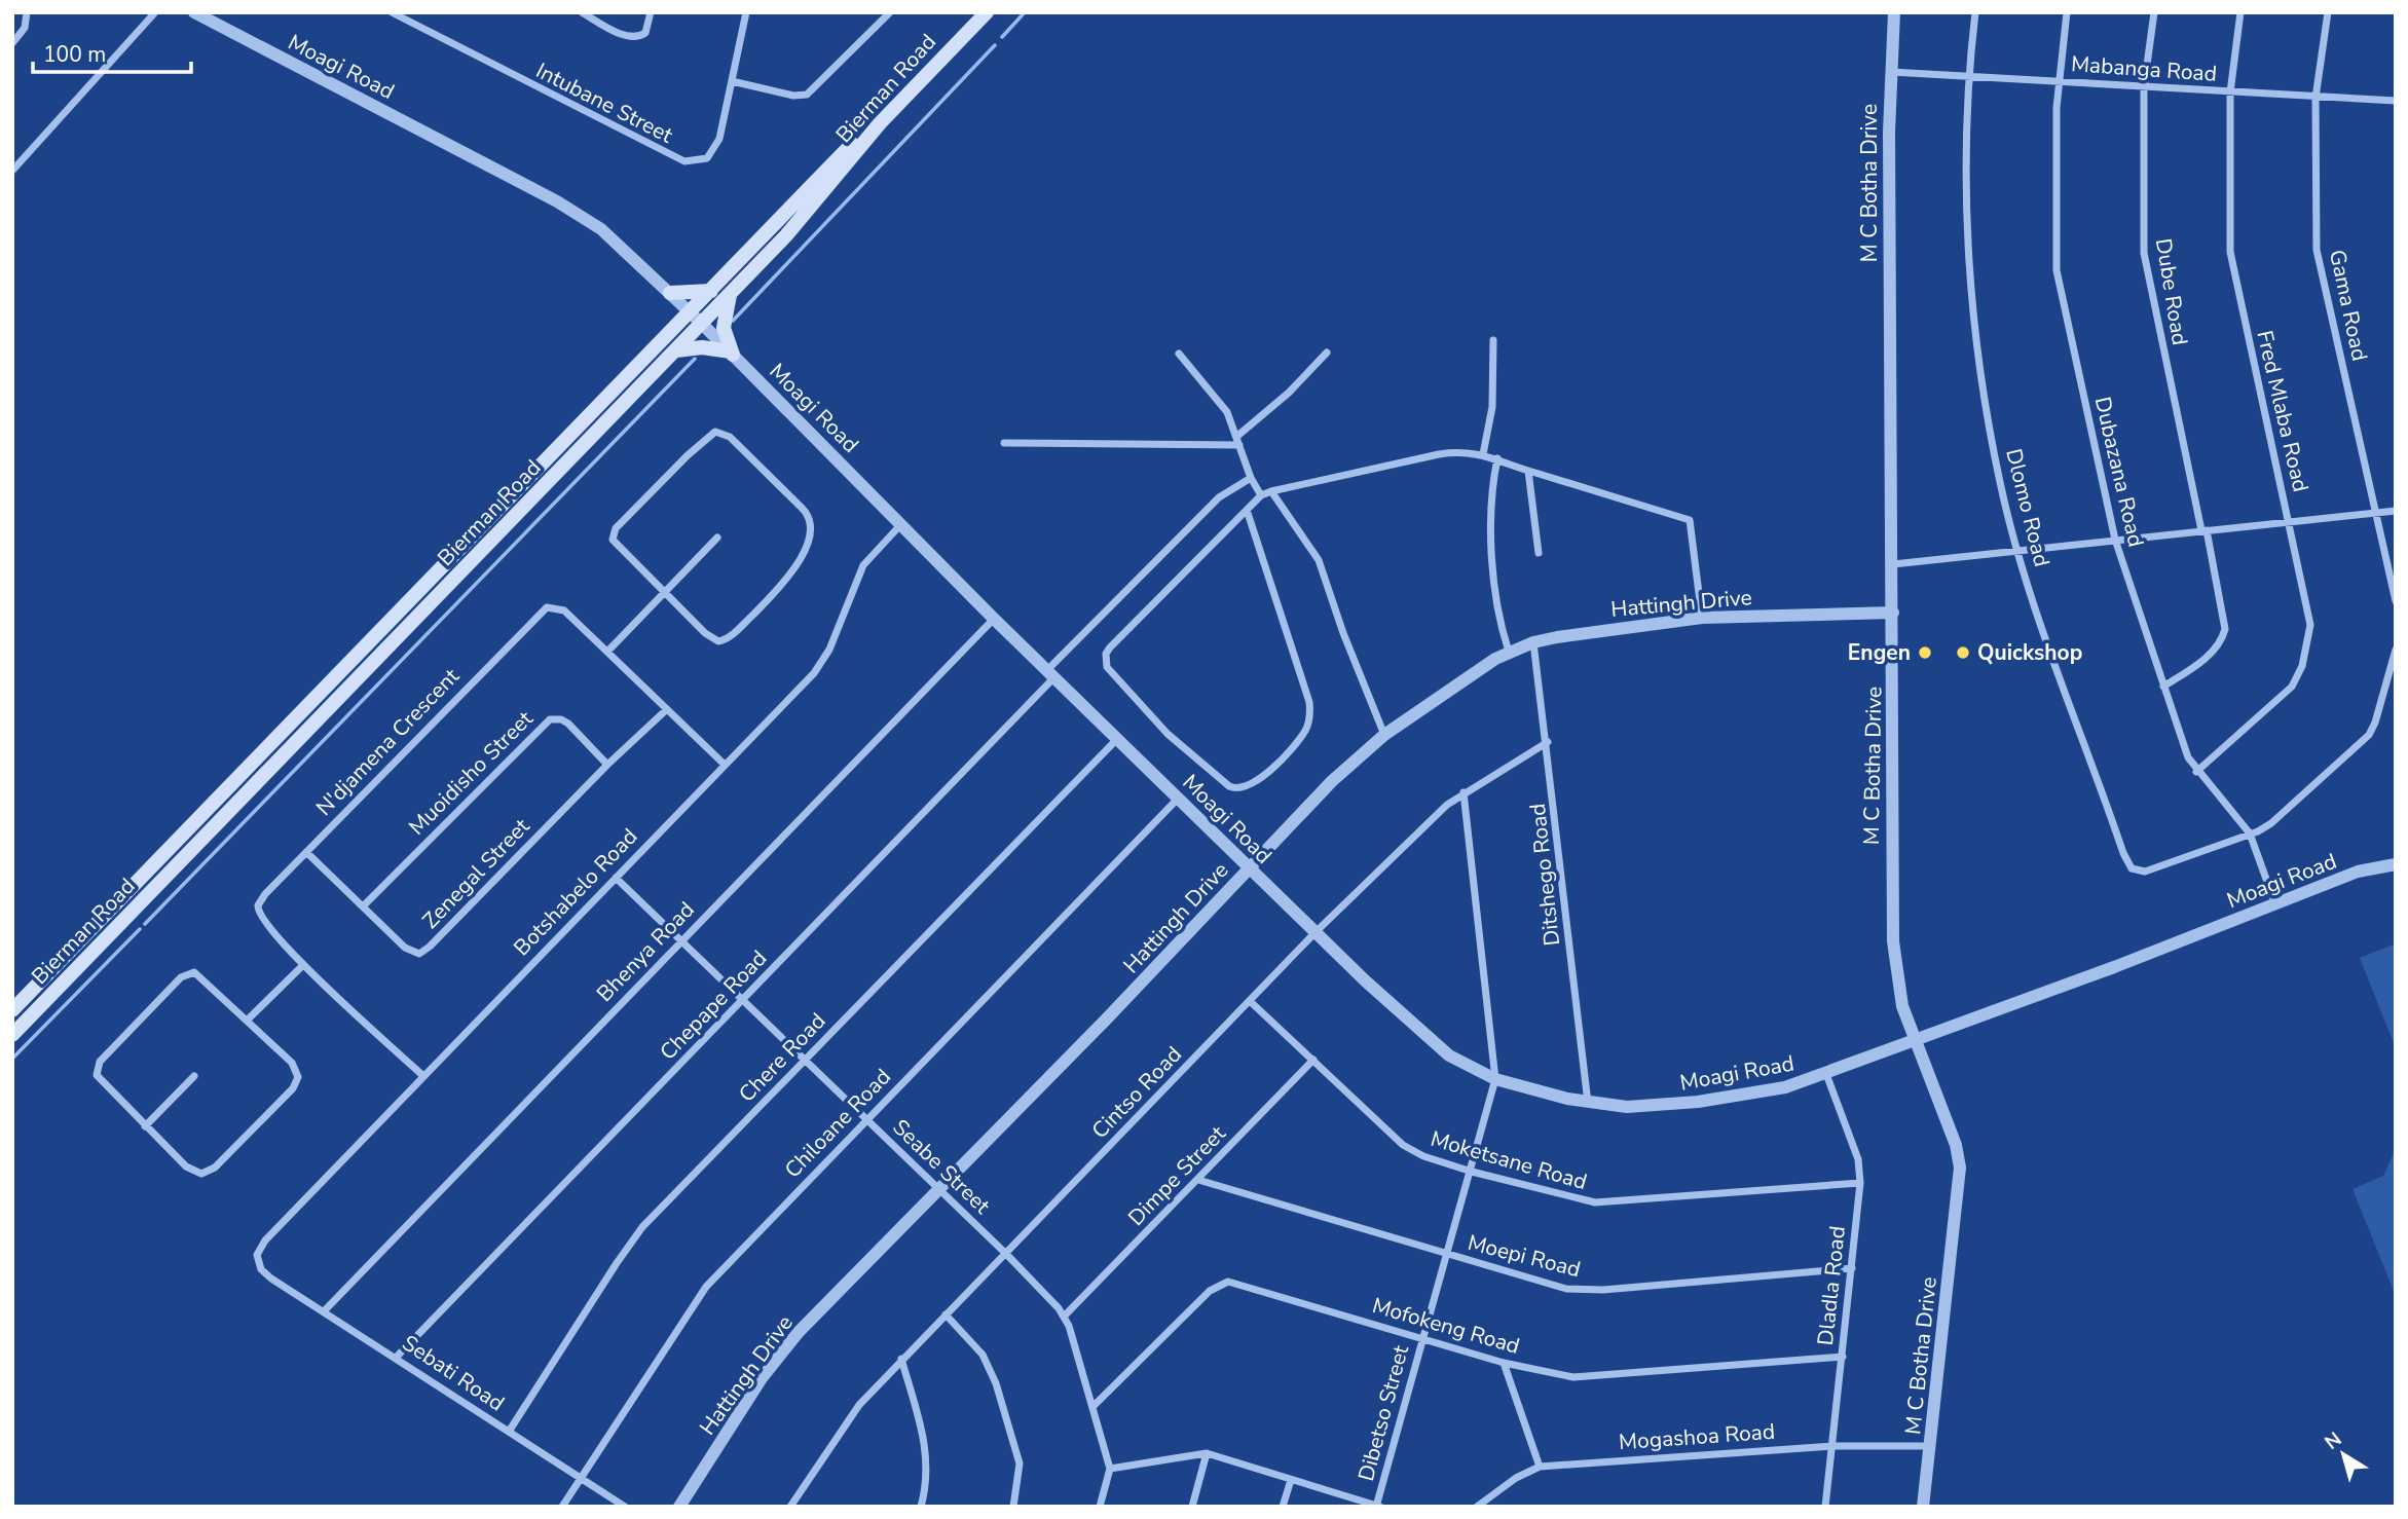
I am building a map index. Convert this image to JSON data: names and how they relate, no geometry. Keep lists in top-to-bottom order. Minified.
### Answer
{"streets":{"main road":["Bierman Road"],"street":["Moagi Road","Mabanga Road","Intubane Street","M C Botha Drive","Dube Road","Gama Road","Fred Mlaba Road","Dubazana Road","Dlomo Road","Hattingh Drive","N'djamena Crescent","Muoidisho Street","Zenegal Street","Ditshego Road","Botshabelo Road","Bhenya Road","Chepape Road","Chere Road","Cintso Road","Chiloane Road","Moketsane Road","Seabe Street","Dimpe Street","Moepi Road","Dladla Road","Mofokeng Road","Sebati Road","Dibetso Street","Mogashoa Road"]},"crossings":[["Moagi Road","Bierman Road"],["Moagi Road","M C Botha Drive"],["Moagi Road","Dubazana Road"],["Moagi Road","Hattingh Drive"],["Moagi Road","Ditshego Road"],["Moagi Road","Botshabelo Road"],["Moagi Road","Bhenya Road"],["Moagi Road","Chepape Road"],["Moagi Road","Chere Road"],["Moagi Road","Cintso Road"],["Moagi Road","Chiloane Road"],["Moagi Road","Dladla Road"],["Moagi Road","Dibetso Street"],["Mabanga Road","M C Botha Drive"],["Mabanga Road","Dube Road"],["Mabanga Road","Gama Road"],["Mabanga Road","Fred Mlaba Road"],["Mabanga Road","Dubazana Road"],["Mabanga Road","Dlomo Road"],["M C Botha Drive","Hattingh Drive"],["M C Botha Drive","Mogashoa Road"],["Dube Road","Dubazana Road"],["Fred Mlaba Road","Dubazana Road"],["Dubazana Road","Dlomo Road"],["Hattingh Drive","Ditshego Road"],["Hattingh Drive","Seabe Street"],["N'djamena Crescent","Zenegal Street"],["N'djamena Crescent","Botshabelo Road"],["Muoidisho Street","Zenegal Street"],["Ditshego Road","Cintso Road"],["Botshabelo Road","Seabe Street"],["Botshabelo Road","Sebati Road"],["Bhenya Road","Seabe Street"],["Bhenya Road","Sebati Road"],["Chepape Road","Seabe Street"],["Chepape Road","Sebati Road"],["Chere Road","Seabe Street"],["Chere Road","Sebati Road"],["Cintso Road","Moketsane Road"],["Cintso Road","Seabe Street"],["Chiloane Road","Seabe Street"],["Chiloane Road","Sebati Road"],["Moketsane Road","Dimpe Street"],["Moketsane Road","Dladla Road"],["Moketsane Road","Dibetso Street"],["Seabe Street","Dimpe Street"],["Seabe Street","Mofokeng Road"],["Dimpe Street","Moepi Road"],["Moepi Road","Dladla Road"],["Moepi Road","Dibetso Street"],["Dladla Road","Mofokeng Road"],["Dladla Road","Mogashoa Road"],["Mofokeng Road","Dibetso Street"]],"places":["Engen","Quickshop"],"scale_bar":"100 m","north":"top left"}
